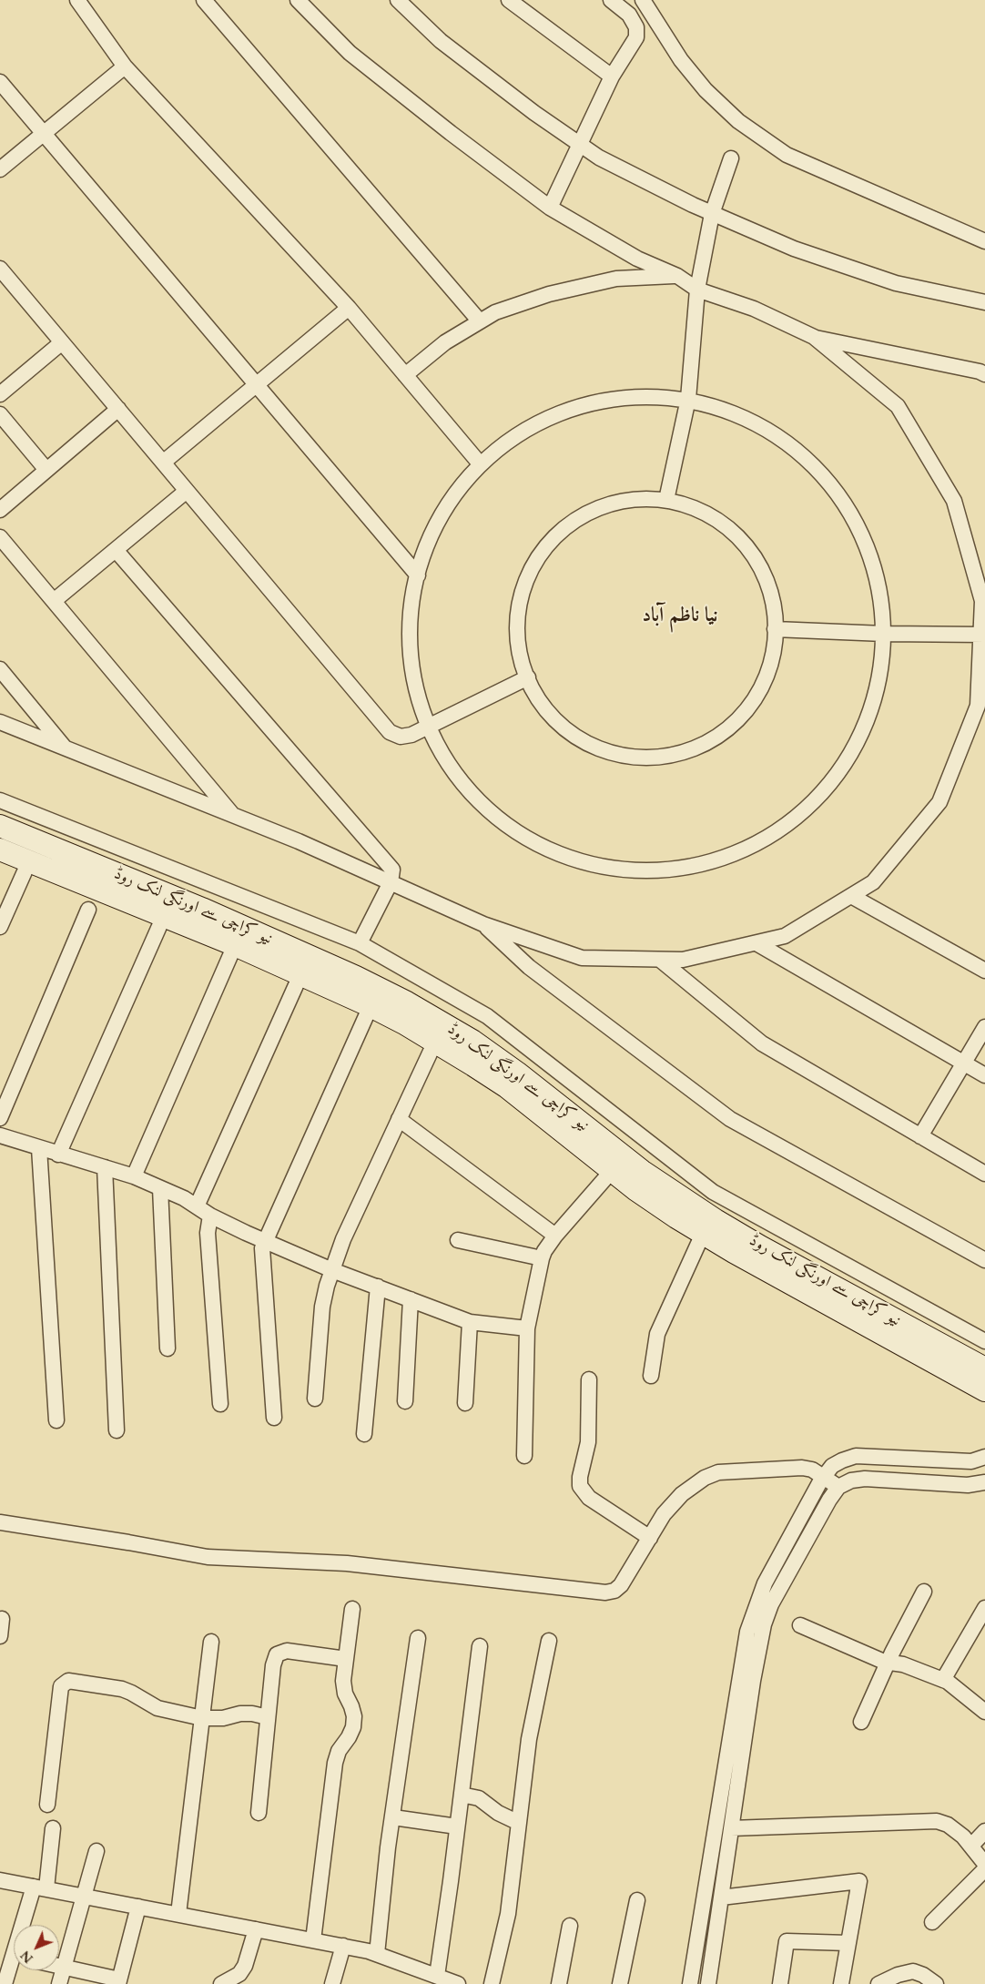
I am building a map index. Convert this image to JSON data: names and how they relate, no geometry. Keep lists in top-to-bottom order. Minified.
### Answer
{"streets":{"street":["نیو کراچی سے اورنگی لنک روڈ"]},"districts":["نیا ناظم آباد"],"north":"bottom left"}
